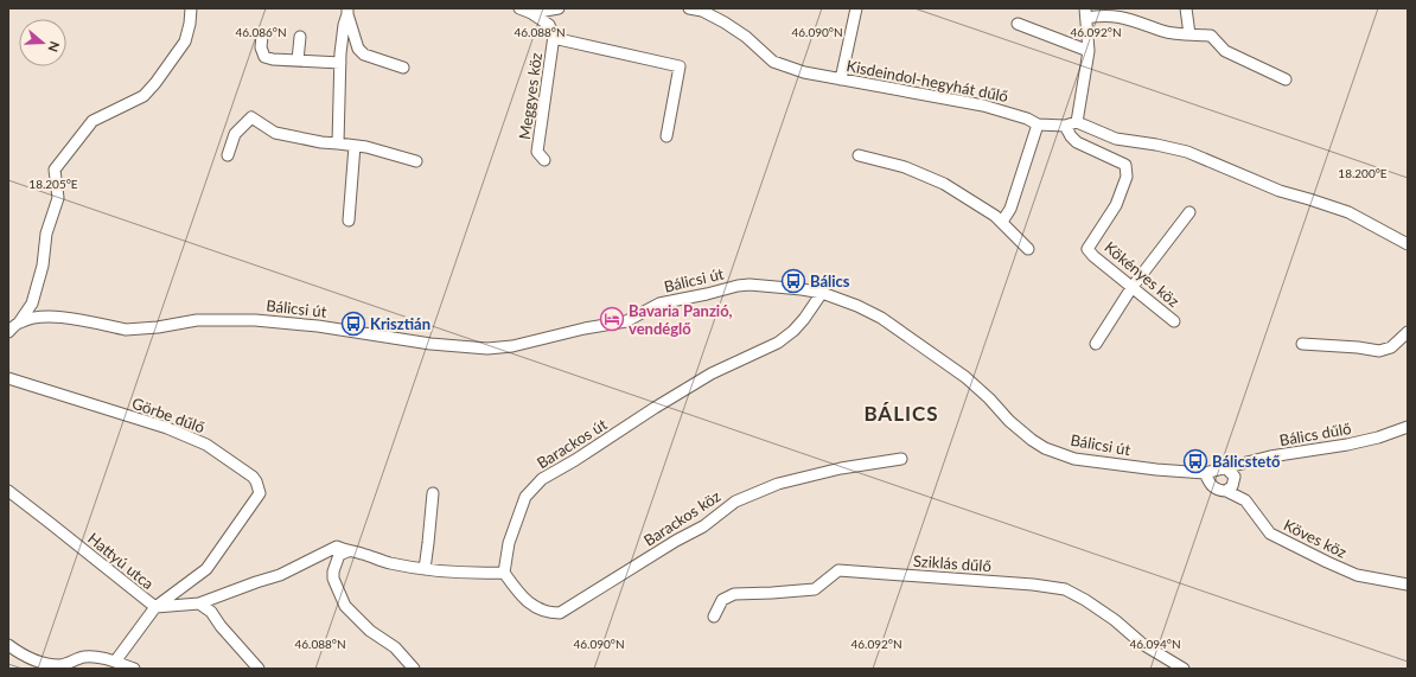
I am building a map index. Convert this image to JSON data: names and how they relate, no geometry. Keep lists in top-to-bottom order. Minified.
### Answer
{"streets":{"street":["Kisdeindol-hegyhát dűlő","Meggyes köz","Kökényes köz","Bálicsi út","Görbe dűlő","Bálics dűlő","Barackos út","Barackos köz","Köves köz","Hattyú utca","Sziklás dűlő"]},"crossings":[["Kisdeindol-hegyhát dűlő","Kökényes köz"],["Bálicsi út","Bálics dűlő"],["Bálicsi út","Barackos út"],["Bálicsi út","Köves köz"],["Görbe dűlő","Hattyú utca"],["Bálics dűlő","Köves köz"],["Barackos út","Barackos köz"]],"districts":["BÁLICS"],"places":{"bus stop":["Bálics","Krisztián","Bálicstető"],"hotel":["Bavaria Panzió, vendéglő"]},"north":"right","coordinates":["46.086°N","46.088°N","46.090°N","46.092°N","18.200°E","18.205°E","46.094°N"]}
